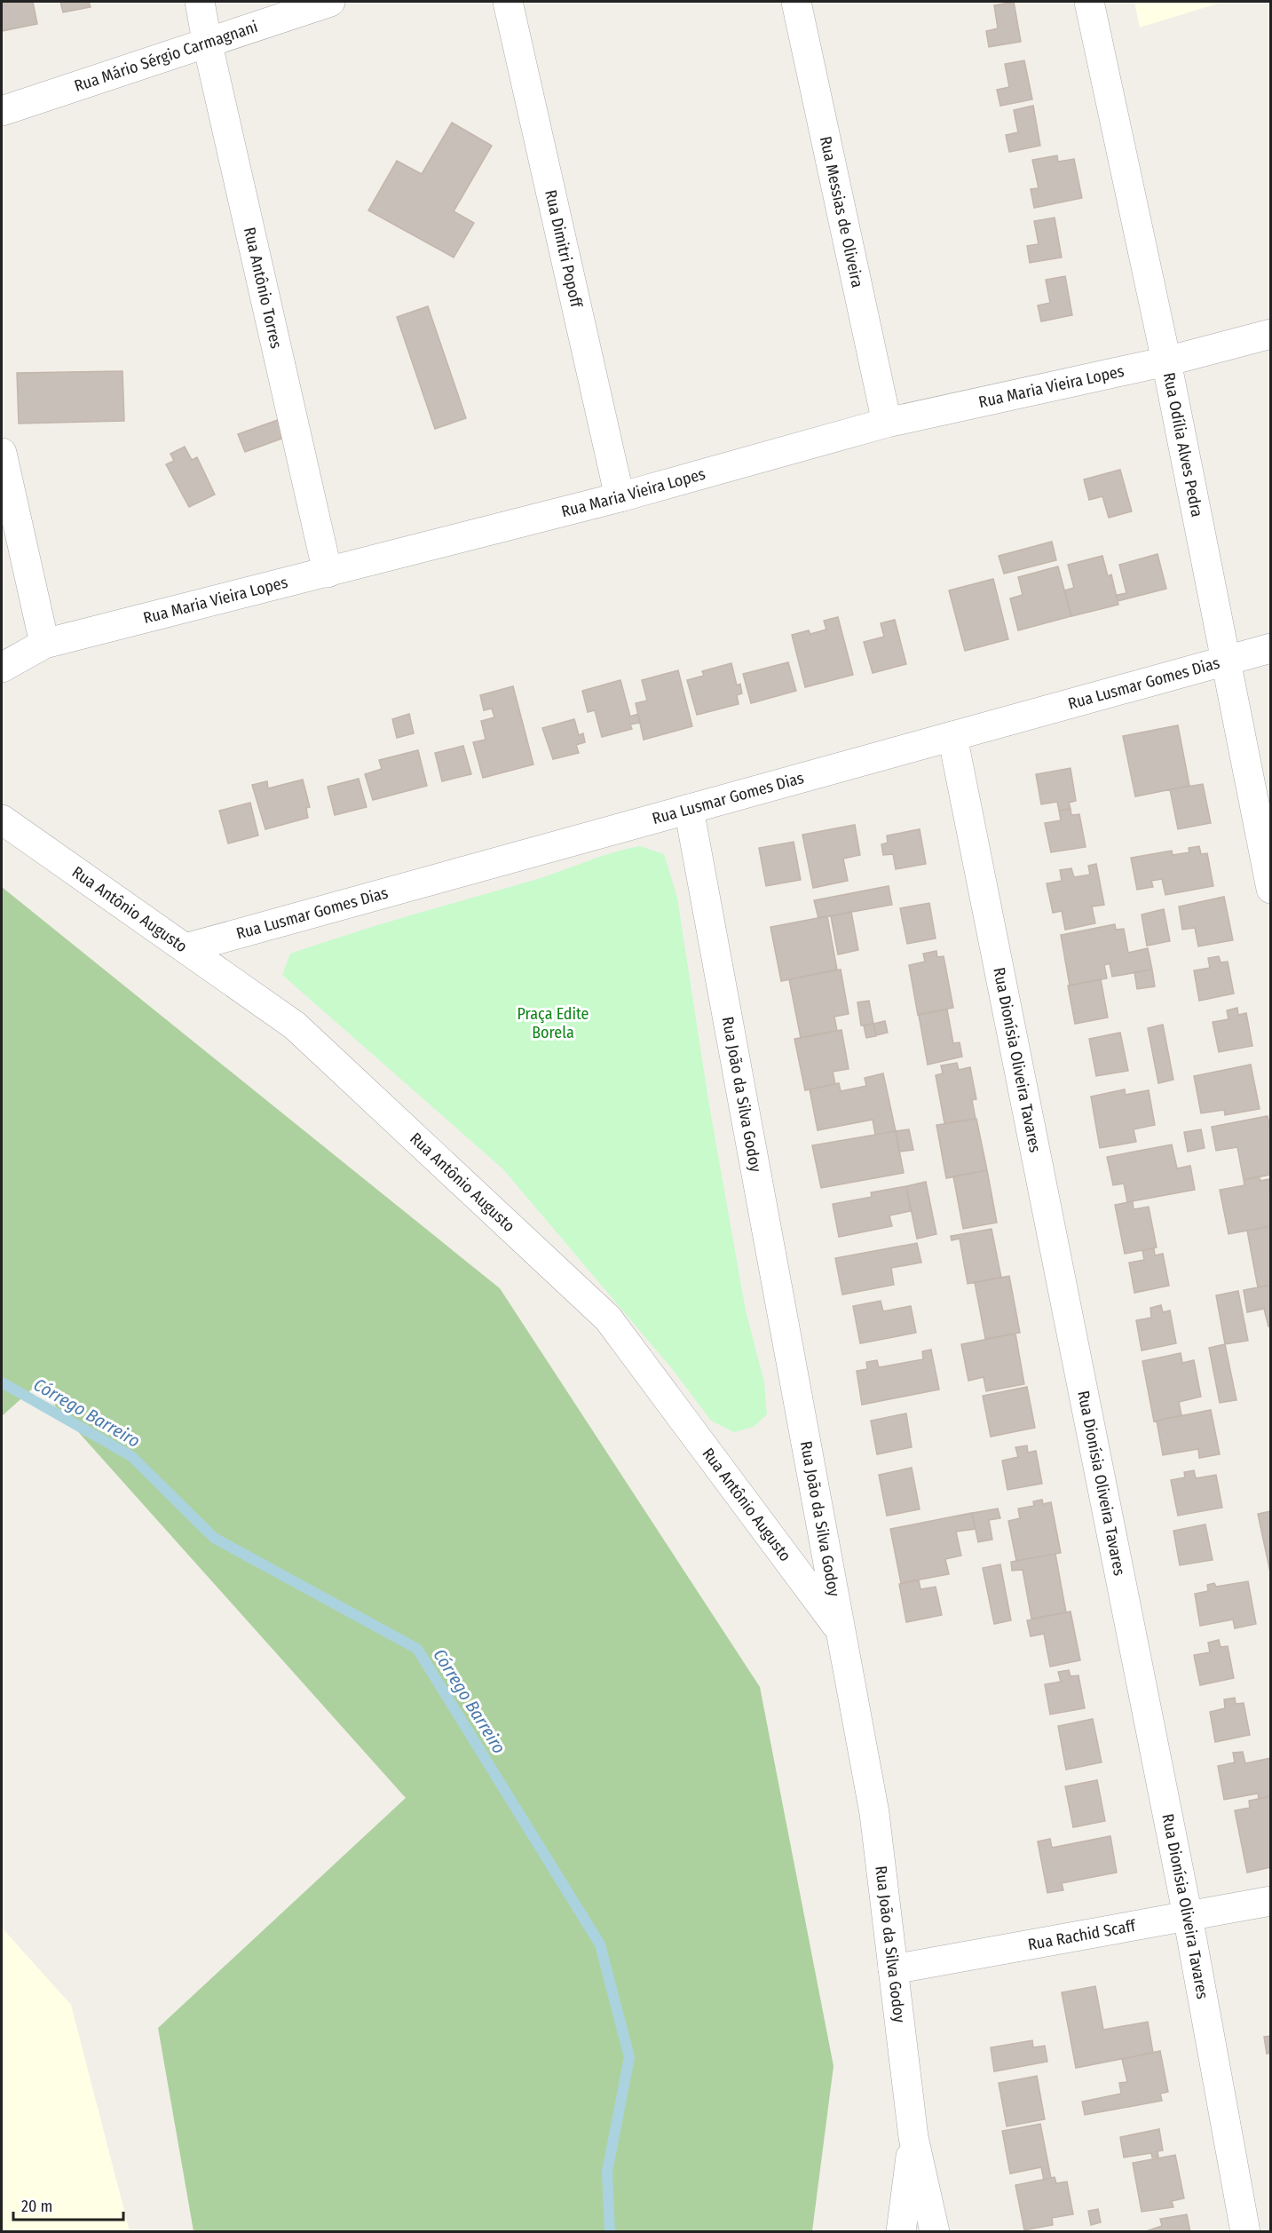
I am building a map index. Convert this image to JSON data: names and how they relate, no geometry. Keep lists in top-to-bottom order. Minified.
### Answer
{"streets":{"street":["Rua Mário Sérgio Carmagnani","Rua Messias de Oliveira","Rua Dimitri Popoff","Rua Antônio Torres","Rua Maria Vieira Lopes","Rua Odília Alves Pedra","Rua Lusmar Gomes Dias","Rua Antônio Augusto","Rua Dionísia Oliveira Tavares","Rua João da Silva Godoy","Rua Rachid Scaff"]},"crossings":[["Rua Mário Sérgio Carmagnani","Rua Antônio Torres"],["Rua Messias de Oliveira","Rua Maria Vieira Lopes"],["Rua Dimitri Popoff","Rua Maria Vieira Lopes"],["Rua Antônio Torres","Rua Maria Vieira Lopes"],["Rua Maria Vieira Lopes","Rua Odília Alves Pedra"],["Rua Odília Alves Pedra","Rua Lusmar Gomes Dias"],["Rua Lusmar Gomes Dias","Rua Antônio Augusto"],["Rua Lusmar Gomes Dias","Rua Dionísia Oliveira Tavares"],["Rua Lusmar Gomes Dias","Rua João da Silva Godoy"],["Rua Antônio Augusto","Rua João da Silva Godoy"],["Rua Dionísia Oliveira Tavares","Rua Rachid Scaff"],["Rua João da Silva Godoy","Rua Rachid Scaff"]],"water":["Córrego Barreiro"],"parks":["Praça Edite Borela"],"scale_bar":"20 m"}
